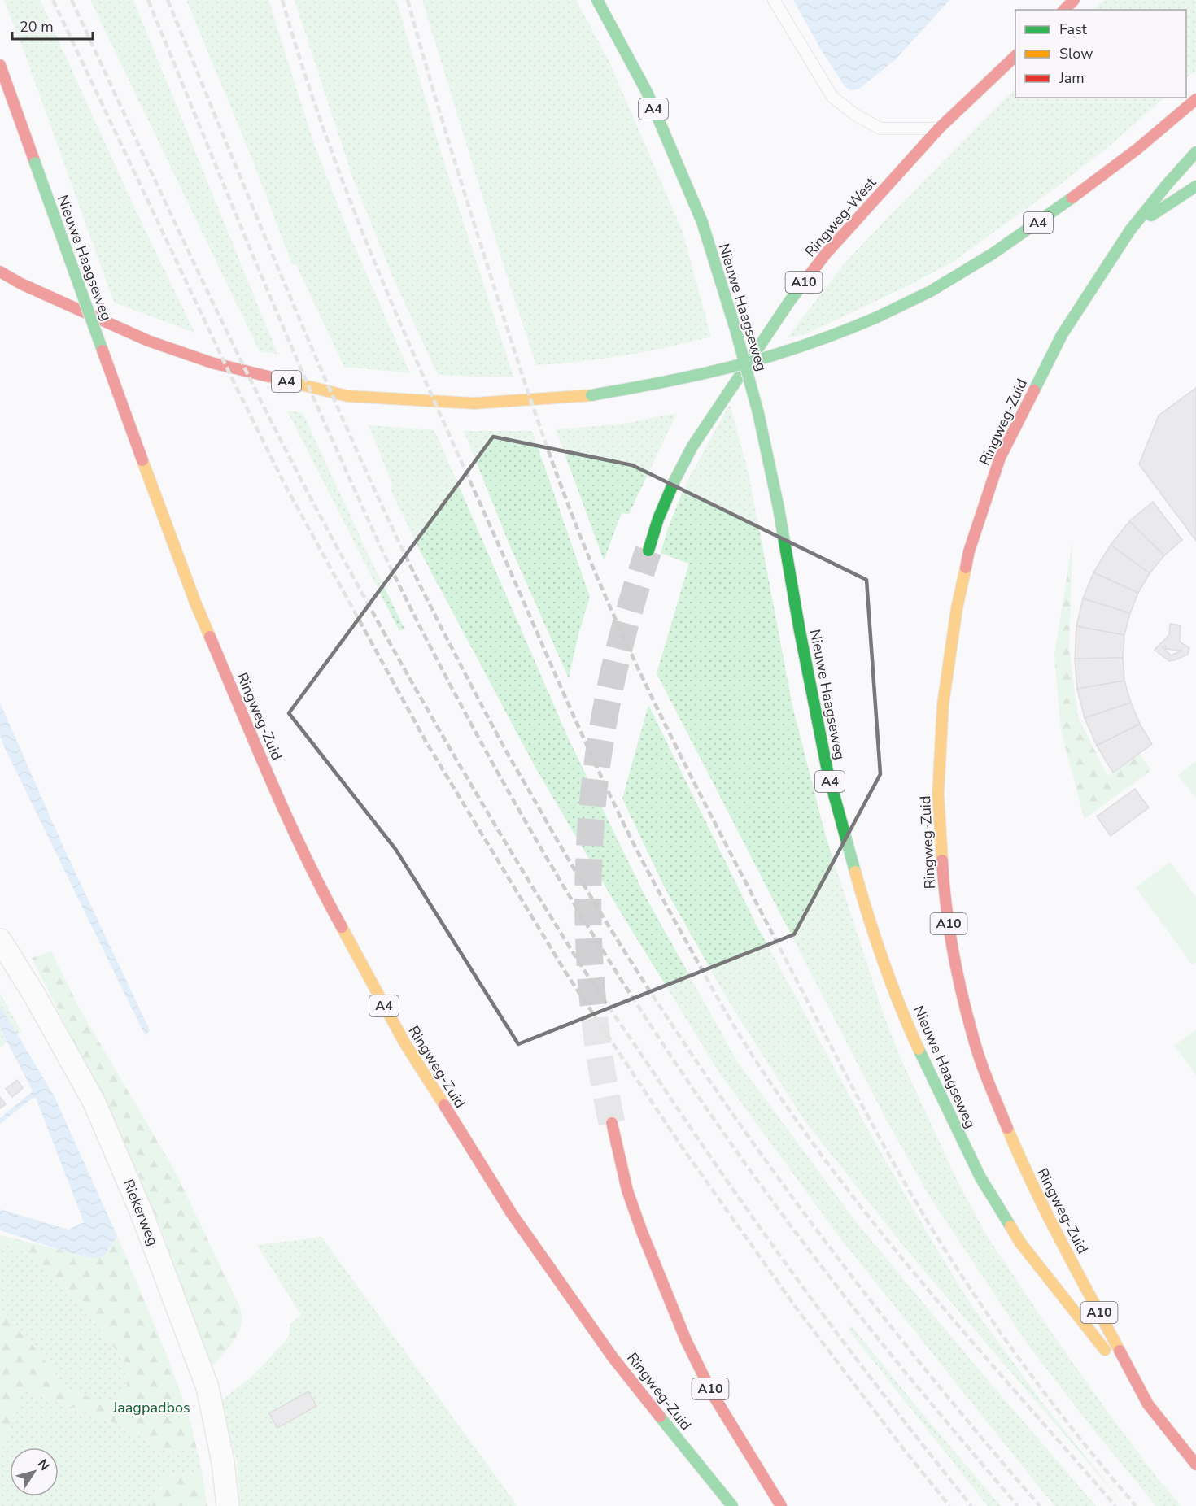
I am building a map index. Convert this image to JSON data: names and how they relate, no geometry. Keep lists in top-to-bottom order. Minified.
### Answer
{"streets":{"highway":["A4","Ringweg-West","Nieuwe Haagseweg","A10","Ringweg-Zuid"],"street":["Riekerweg"]},"crossings":[["Nieuwe Haagseweg","Ringweg-Zuid"],["A10","Ringweg-Zuid"]],"parks":["Jaagpadbos"],"legend":["Fast","Slow","Jam"],"scale_bar":"20 m","north":"top right"}
